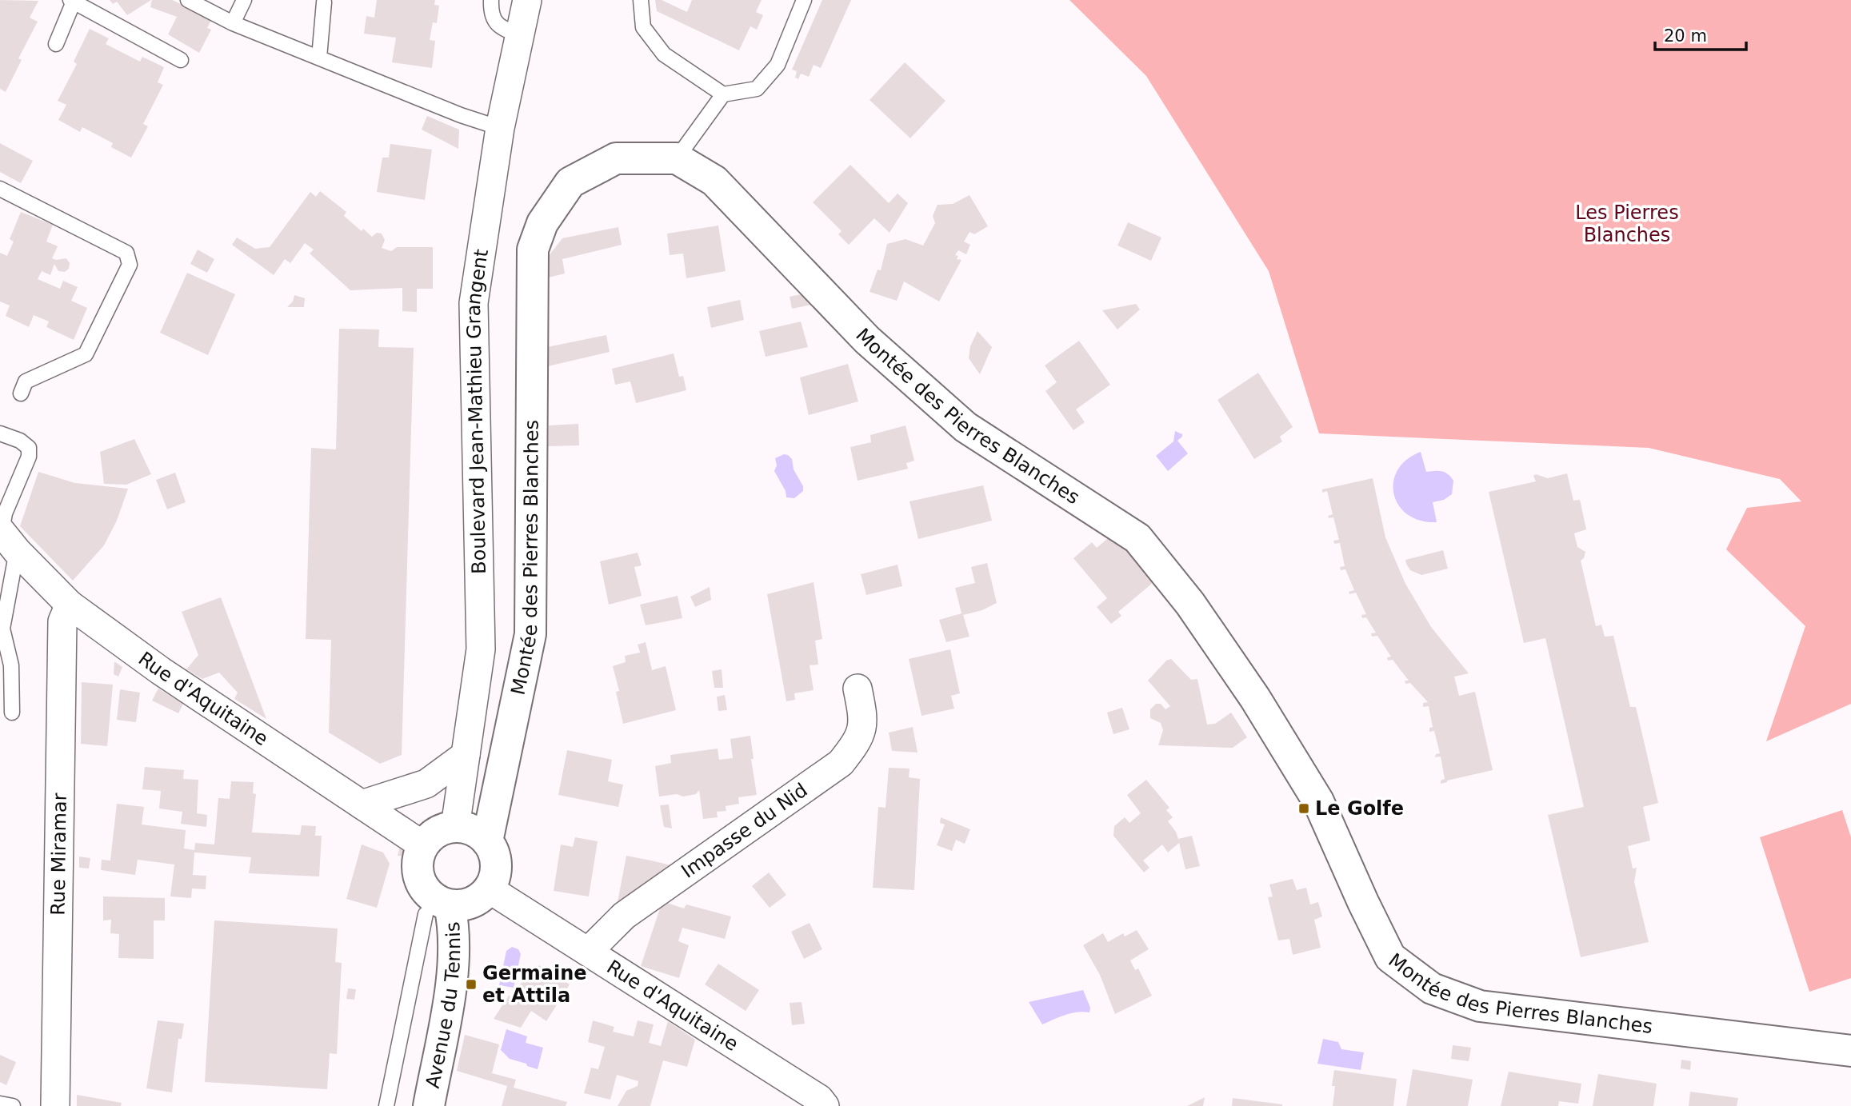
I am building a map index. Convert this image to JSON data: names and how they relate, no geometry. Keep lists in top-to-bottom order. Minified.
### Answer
{"streets":{"street":["Boulevard Jean-Mathieu Grangent","Montée des Pierres Blanches","Rue d'Aquitaine","Impasse du Nid","Rue Miramar","Avenue du Tennis"]},"crossings":[["Boulevard Jean-Mathieu Grangent","Montée des Pierres Blanches"],["Boulevard Jean-Mathieu Grangent","Rue d'Aquitaine"],["Boulevard Jean-Mathieu Grangent","Avenue du Tennis"],["Montée des Pierres Blanches","Rue d'Aquitaine"],["Montée des Pierres Blanches","Avenue du Tennis"],["Rue d'Aquitaine","Impasse du Nid"],["Rue d'Aquitaine","Rue Miramar"],["Rue d'Aquitaine","Avenue du Tennis"]],"parks":["Les Pierres Blanches"],"places":{"transit":["Le Golfe","Germaine et Attila"]},"scale_bar":"20 m"}
